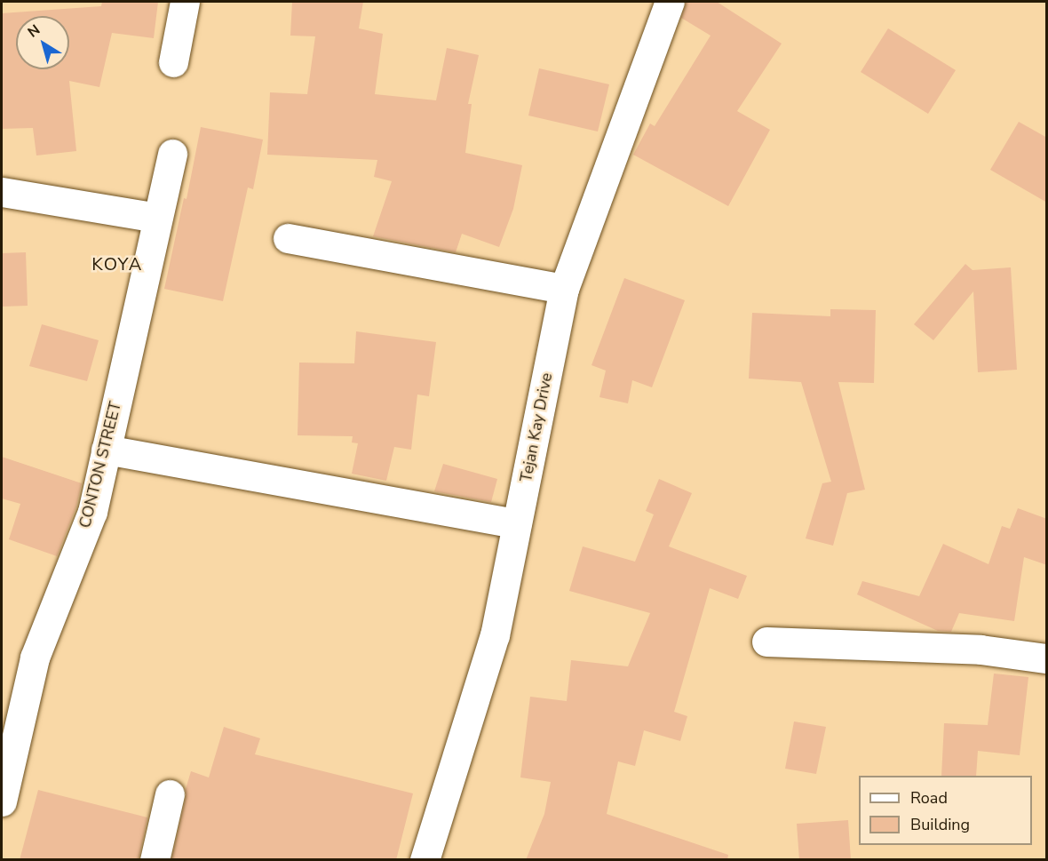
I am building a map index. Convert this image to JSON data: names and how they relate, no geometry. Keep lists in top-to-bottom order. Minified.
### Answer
{"streets":{"street":["Tejan Kay Drive","CONTON STREET"]},"districts":["KOYA"],"legend":["Road","Building"],"north":"top left"}
